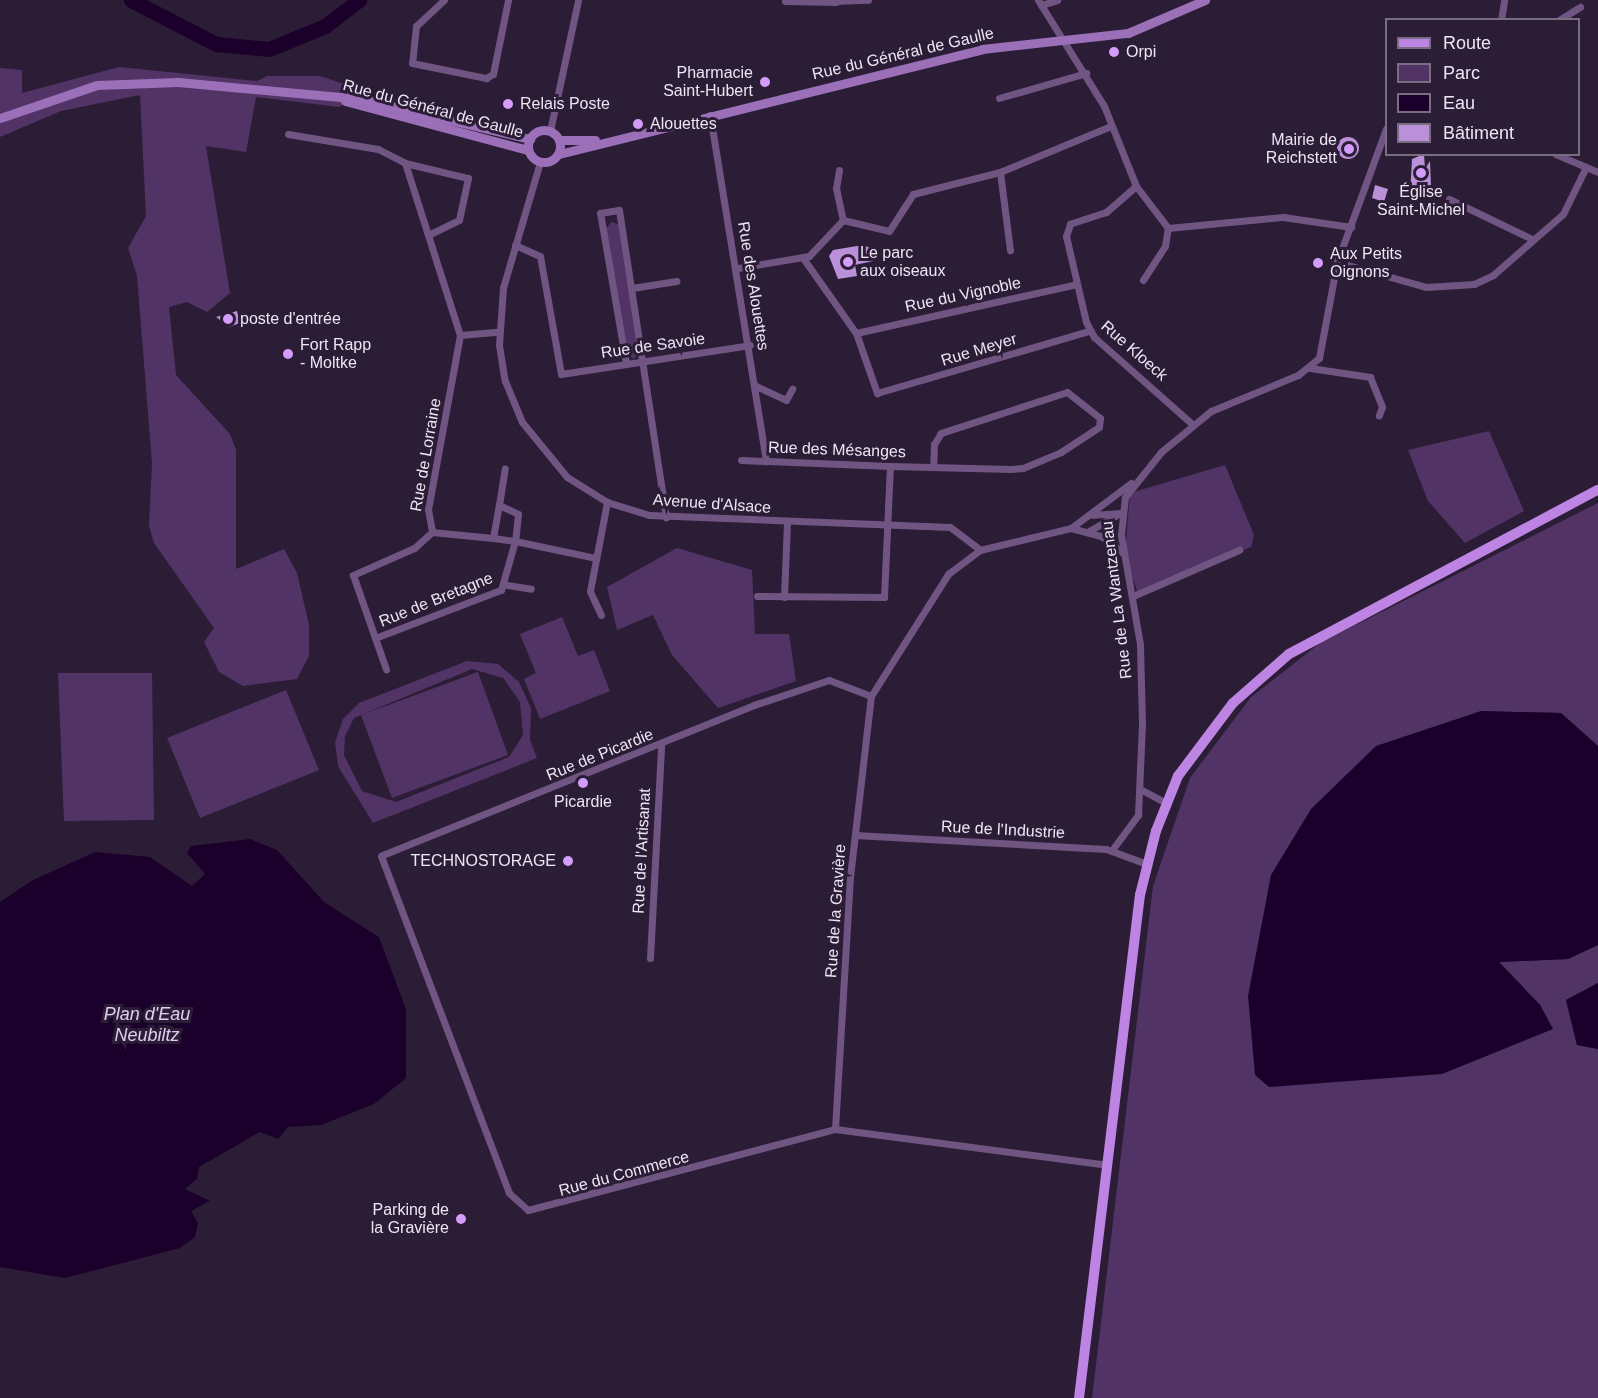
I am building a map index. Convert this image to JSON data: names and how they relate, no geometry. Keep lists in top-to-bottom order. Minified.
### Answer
{"streets":{"main road":["Rue du Général de Gaulle"],"street":["Rue des Alouettes","Rue du Vignoble","Rue de Savoie","Rue Meyer","Rue Kloeck","Rue des Mésanges","Rue de Lorraine","Avenue d'Alsace","Rue de Bretagne","Rue de La Wantzenau","Rue de Picardie","Rue de l'Industrie","Rue de l'Artisanat","Rue de la Gravière","Rue du Commerce"]},"crossings":[["Rue du Général de Gaulle","Rue des Alouettes"],["Rue du Général de Gaulle","Avenue d'Alsace"],["Rue des Alouettes","Rue de Savoie"],["Rue des Alouettes","Rue des Mésanges"],["Rue du Vignoble","Rue Meyer"],["Rue du Vignoble","Rue Kloeck"],["Rue de Savoie","Avenue d'Alsace"],["Rue Meyer","Rue Kloeck"],["Rue Kloeck","Rue de La Wantzenau"],["Rue de Lorraine","Rue de Bretagne"],["Avenue d'Alsace","Rue de la Gravière"],["Rue de La Wantzenau","Rue de l'Industrie"],["Rue de Picardie","Rue de l'Artisanat"],["Rue de Picardie","Rue de la Gravière"],["Rue de Picardie","Rue du Commerce"],["Rue de l'Industrie","Rue de la Gravière"],["Rue de la Gravière","Rue du Commerce"]],"water":["Plan d'Eau Neubiltz"],"places":["Orpi","Pharmacie Saint-Hubert","Relais Poste","Alouettes","Mairie de Reichstett","Église Saint-Michel","Le parc aux oiseaux","Aux Petits Oignons","poste d'entrée","Fort Rapp - Moltke","Picardie","TECHNOSTORAGE","Parking de la Gravière"],"legend":["Route","Parc","Eau","Bâtiment"]}
